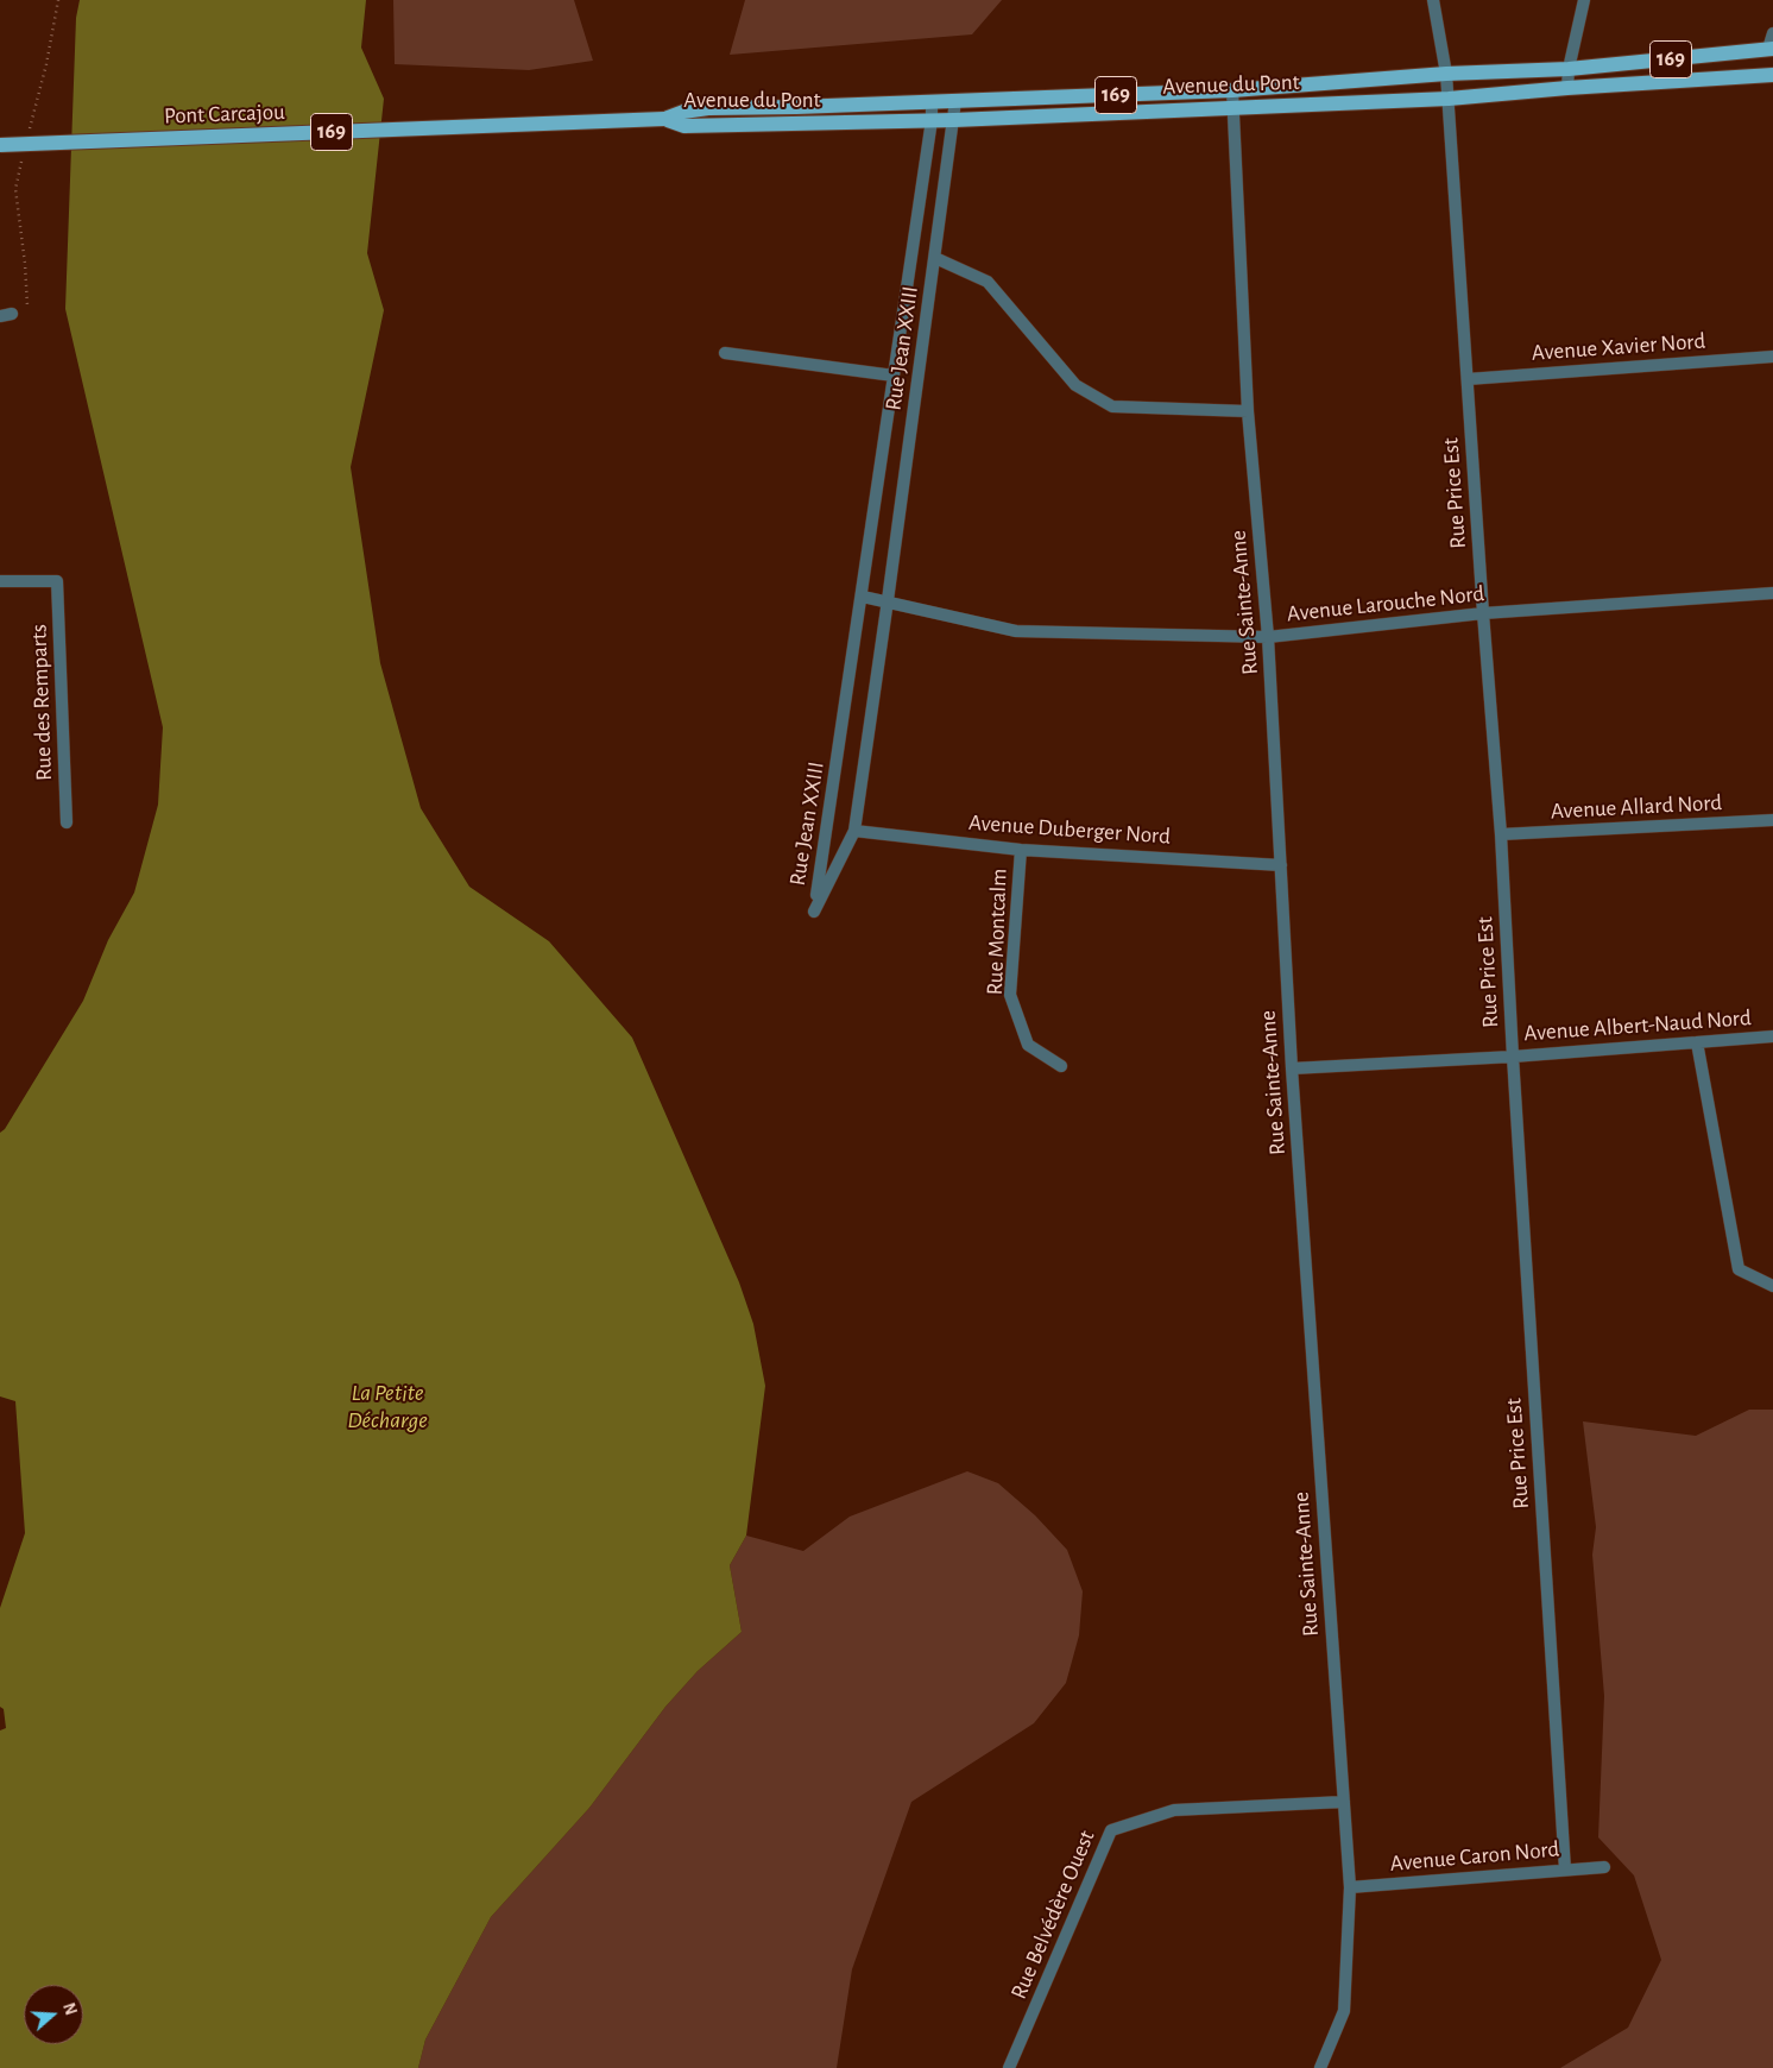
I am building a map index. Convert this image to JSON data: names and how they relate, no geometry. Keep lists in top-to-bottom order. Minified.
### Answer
{"streets":{"main road":["169","Avenue du Pont","Pont Carcajou"],"street":["Avenue Xavier Nord","Rue Jean XXIII","Rue Price Est","Rue Sainte-Anne","Avenue Larouche Nord","Rue des Remparts","Avenue Allard Nord","Avenue Duberger Nord","Rue Montcalm","Avenue Albert-Naud Nord","Avenue Caron Nord","Rue Belvédère Ouest"]},"crossings":[["Avenue du Pont","Pont Carcajou"],["Avenue du Pont","Rue Jean XXIII"],["Avenue du Pont","Rue Price Est"],["Avenue du Pont","Rue Sainte-Anne"],["Avenue Xavier Nord","Rue Price Est"],["Rue Jean XXIII","Avenue Larouche Nord"],["Rue Jean XXIII","Avenue Duberger Nord"],["Rue Price Est","Avenue Larouche Nord"],["Rue Price Est","Avenue Allard Nord"],["Rue Price Est","Avenue Albert-Naud Nord"],["Rue Price Est","Avenue Caron Nord"],["Rue Sainte-Anne","Avenue Larouche Nord"],["Rue Sainte-Anne","Avenue Duberger Nord"],["Rue Sainte-Anne","Avenue Albert-Naud Nord"],["Rue Sainte-Anne","Avenue Caron Nord"],["Rue Sainte-Anne","Rue Belvédère Ouest"],["Avenue Duberger Nord","Rue Montcalm"]],"water":["La Petite Décharge"],"north":"right"}
